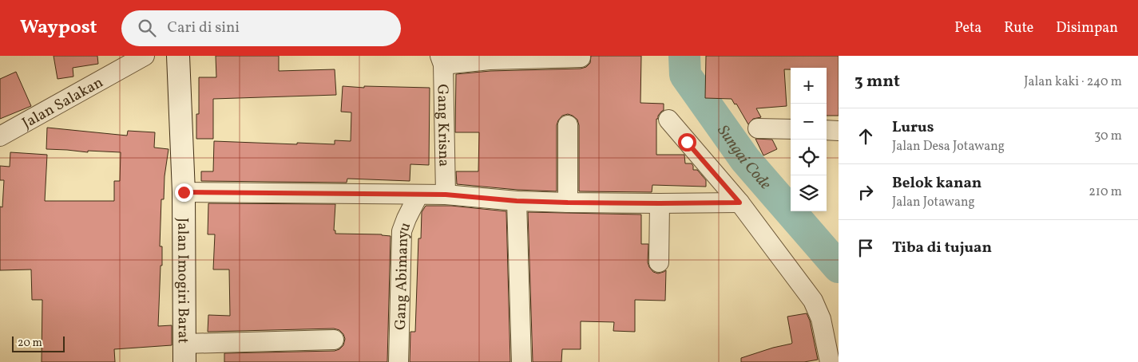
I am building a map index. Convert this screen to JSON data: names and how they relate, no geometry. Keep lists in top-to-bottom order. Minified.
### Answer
{"streets":{"main road":["Jalan Imogiri Barat"],"street":["Jalan Salakan","Gang Krisna","Gang Abimanyu"]},"water":["Sungai Code"],"scale_bar":"20 m","page":{"header":"Waypost","search":"Cari di sini","nav":["Peta","Rute","Disimpan"],"heading":["3 mnt","Jalan kaki · 240 m"],"map_buttons":["+","−"],"list":[["Lurus","Jalan Desa Jotawang","30 m"],["Belok kanan","Jalan Jotawang","210 m"],"Tiba di tujuan"],"scale":"20 m"}}
